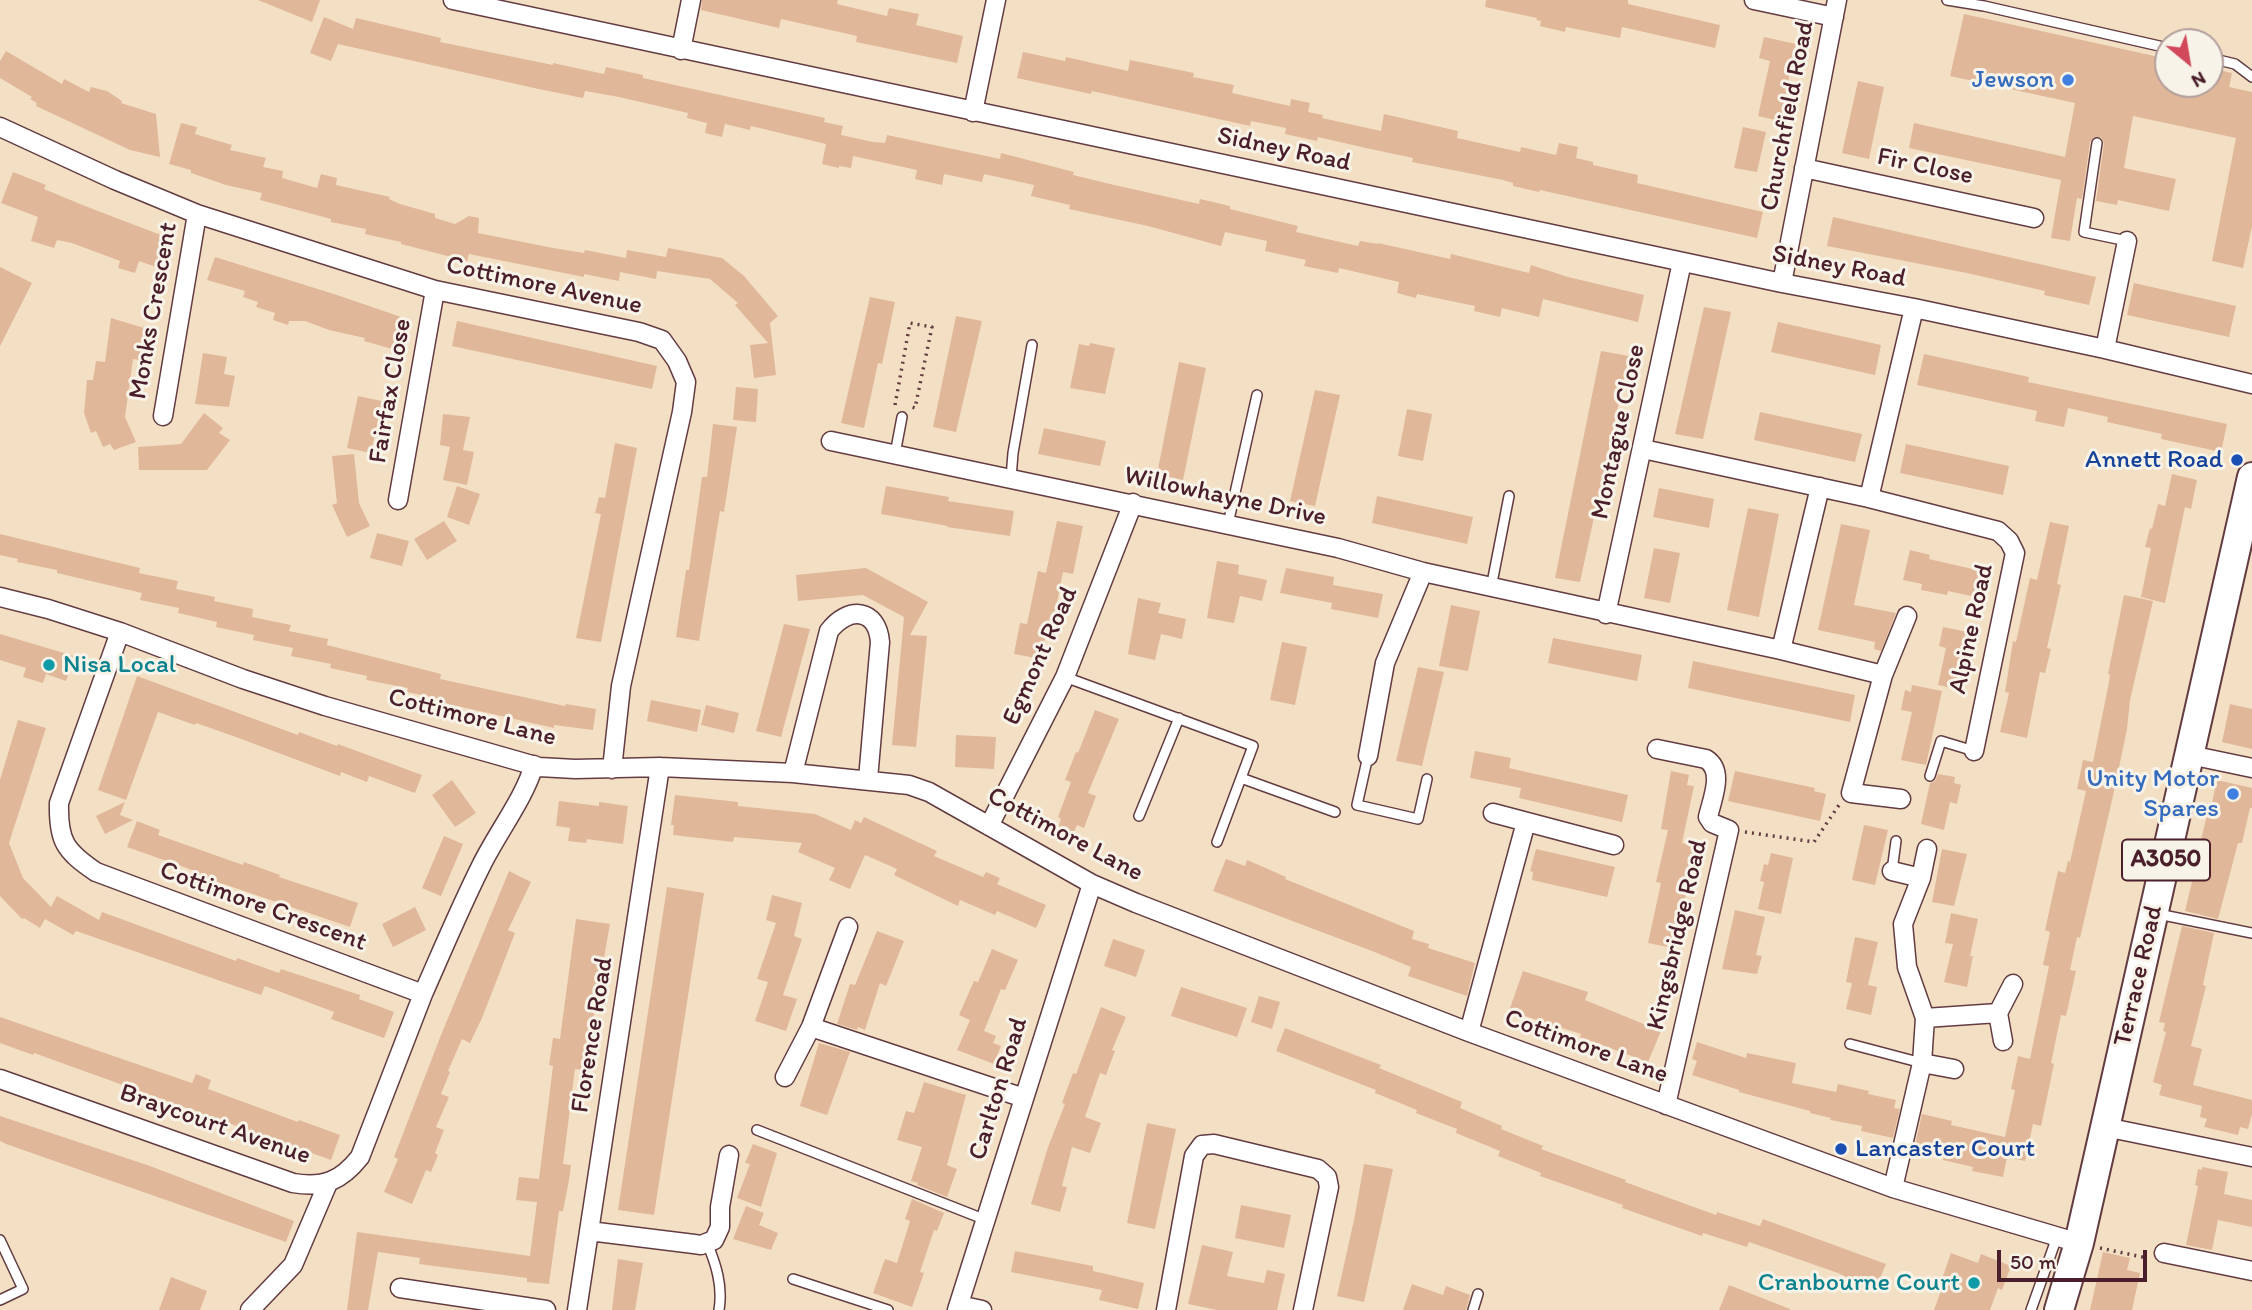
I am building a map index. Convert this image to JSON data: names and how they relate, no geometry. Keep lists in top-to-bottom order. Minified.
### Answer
{"streets":{"main road":["A3050","Terrace Road"],"street":["Churchfield Road","Sidney Road","Fir Close","Cottimore Avenue","Monks Crescent","Fairfax Close","Montague Close","Willowhayne Drive","Alpine Road","Egmont Road","Cottimore Lane","Cottimore Crescent","Kingsbridge Road","Florence Road","Carlton Road","Braycourt Avenue"]},"crossings":[["Churchfield Road","Sidney Road"],["Churchfield Road","Fir Close"],["Sidney Road","Montague Close"],["Cottimore Avenue","Monks Crescent"],["Cottimore Avenue","Fairfax Close"],["Cottimore Avenue","Cottimore Lane"],["Montague Close","Willowhayne Drive"],["Montague Close","Alpine Road"],["Willowhayne Drive","Egmont Road"],["Egmont Road","Cottimore Lane"],["Cottimore Lane","Cottimore Crescent"],["Cottimore Lane","Kingsbridge Road"],["Cottimore Lane","Terrace Road"],["Cottimore Lane","Florence Road"],["Cottimore Lane","Carlton Road"],["Cottimore Crescent","Braycourt Avenue"]],"places":["Jewson","Annett Road","Nisa Local","Unity Motor Spares","Lancaster Court","Cranbourne Court"],"scale_bar":"50 m","north":"bottom right"}
